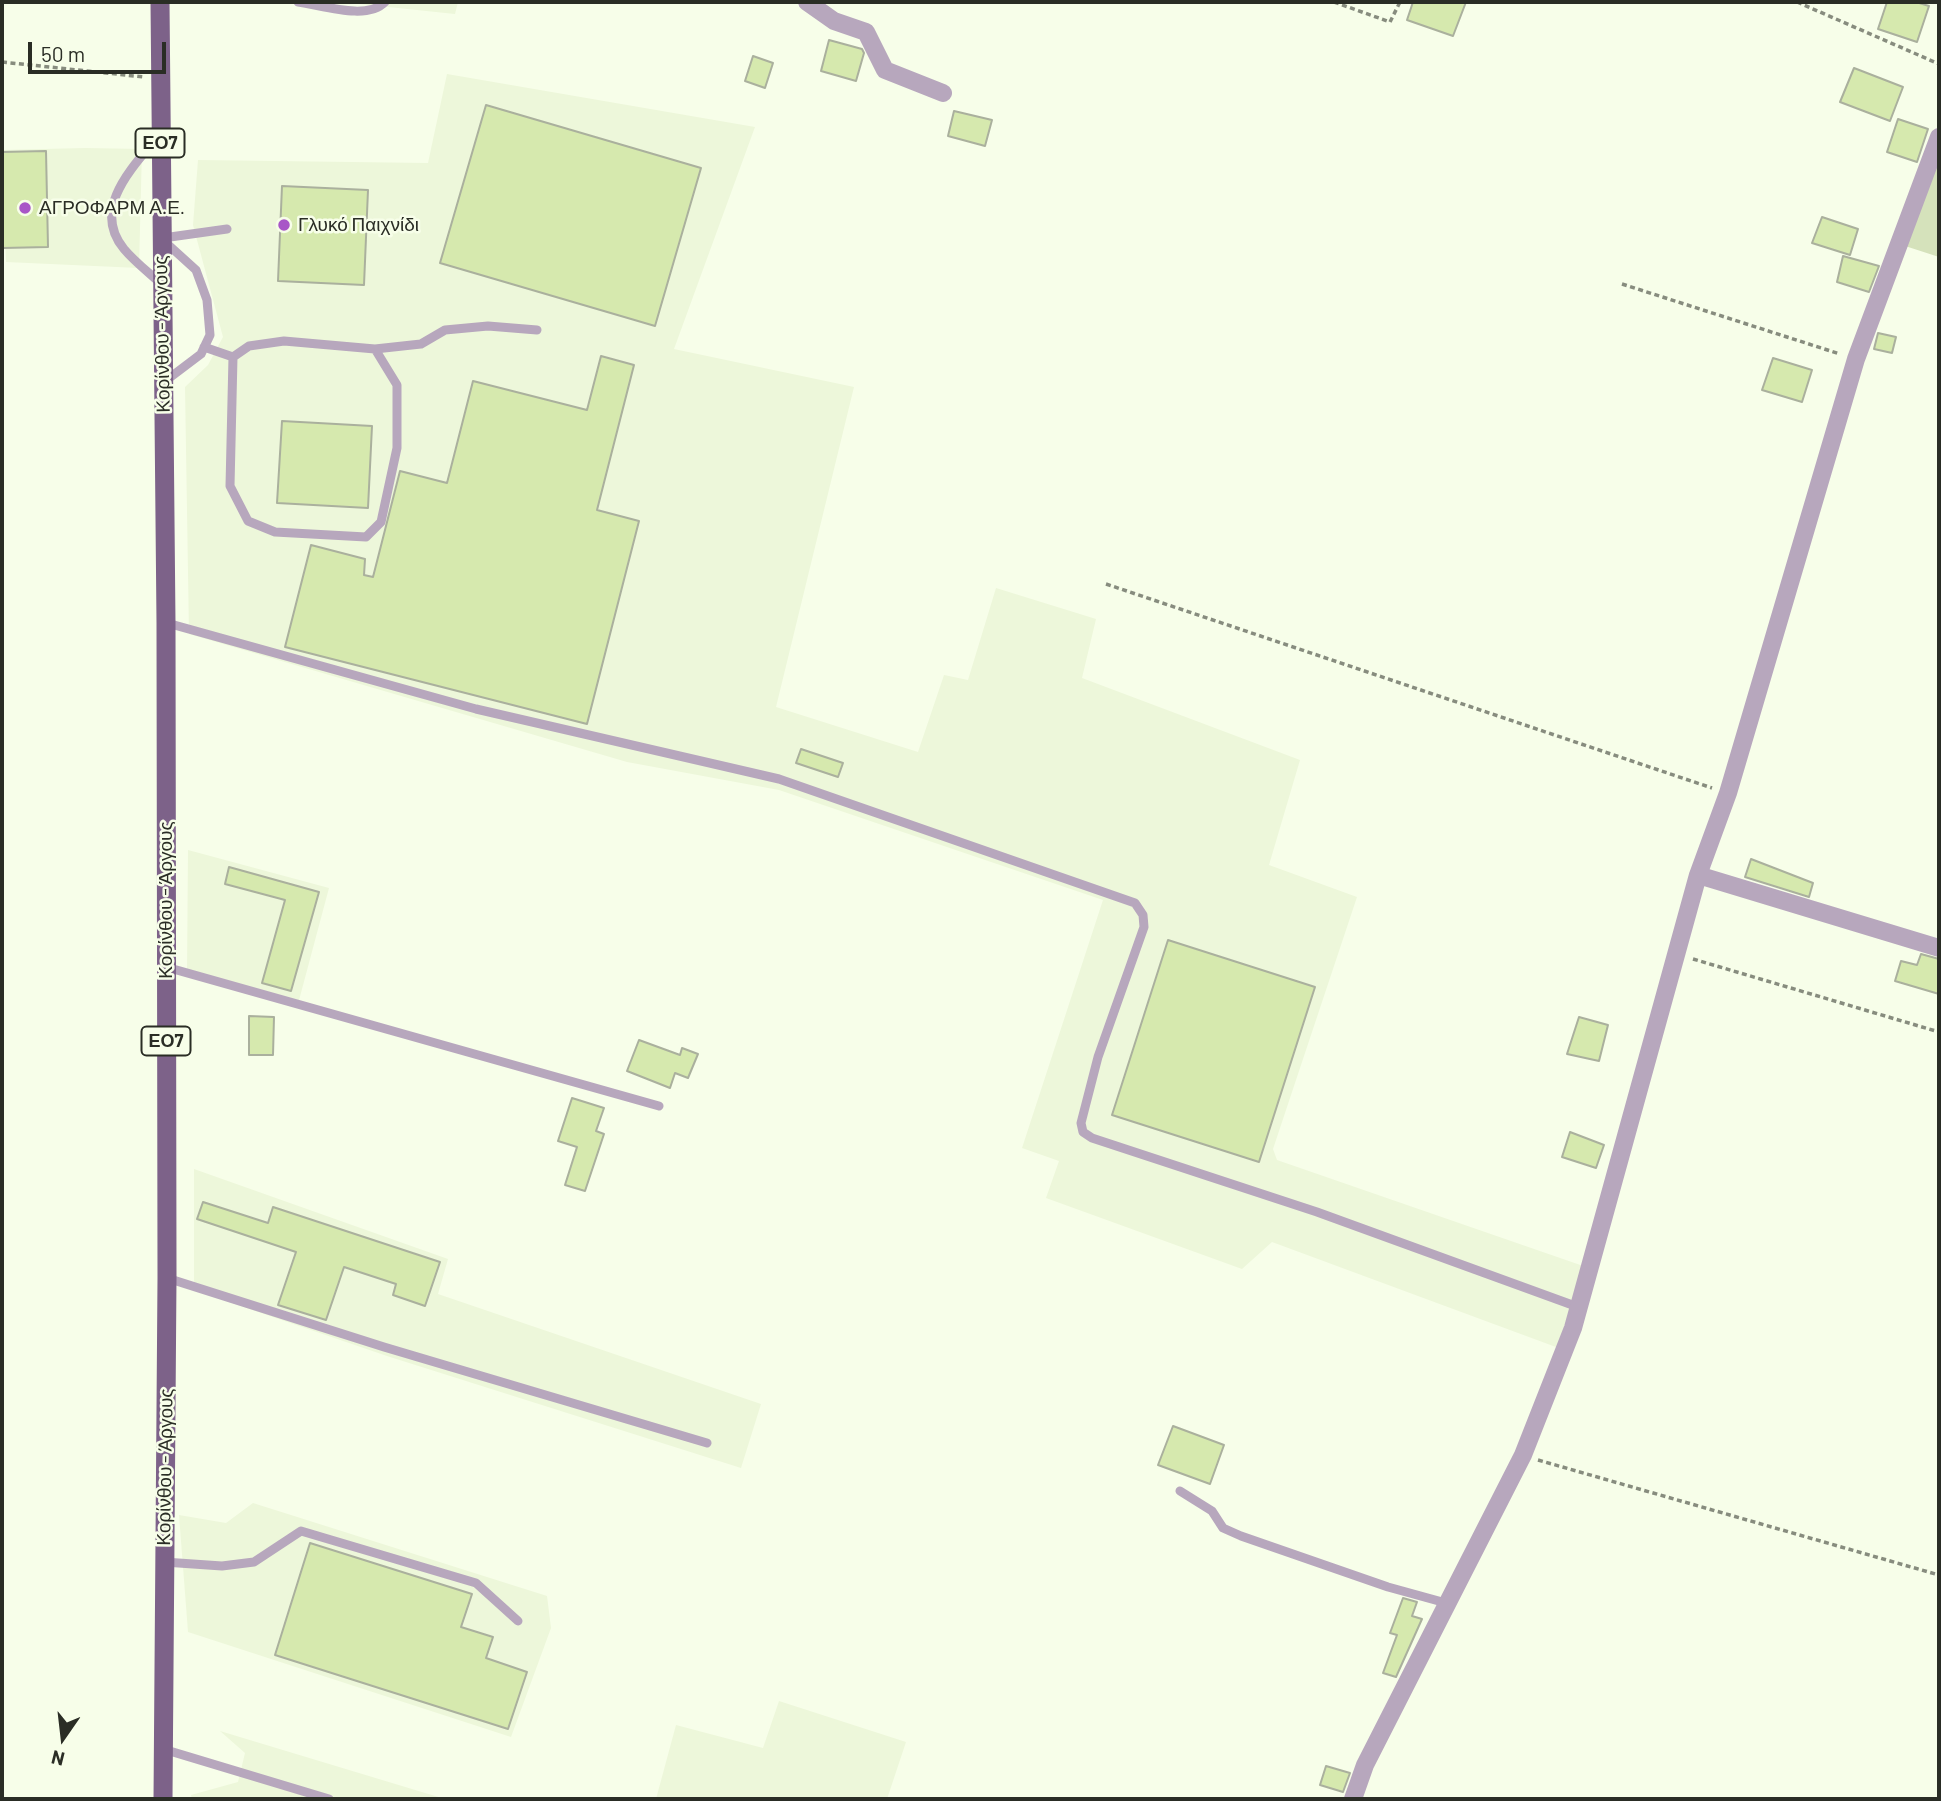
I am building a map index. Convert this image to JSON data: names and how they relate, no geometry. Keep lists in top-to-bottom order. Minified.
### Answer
{"streets":{"main road":["ΕΟ7","Κορίνθου - Άργους"]},"places":["ΑΓΡΟΦΑΡΜ Α.Ε.","Γλυκό Παιχνίδι"],"scale_bar":"50 m","north":"bottom"}
